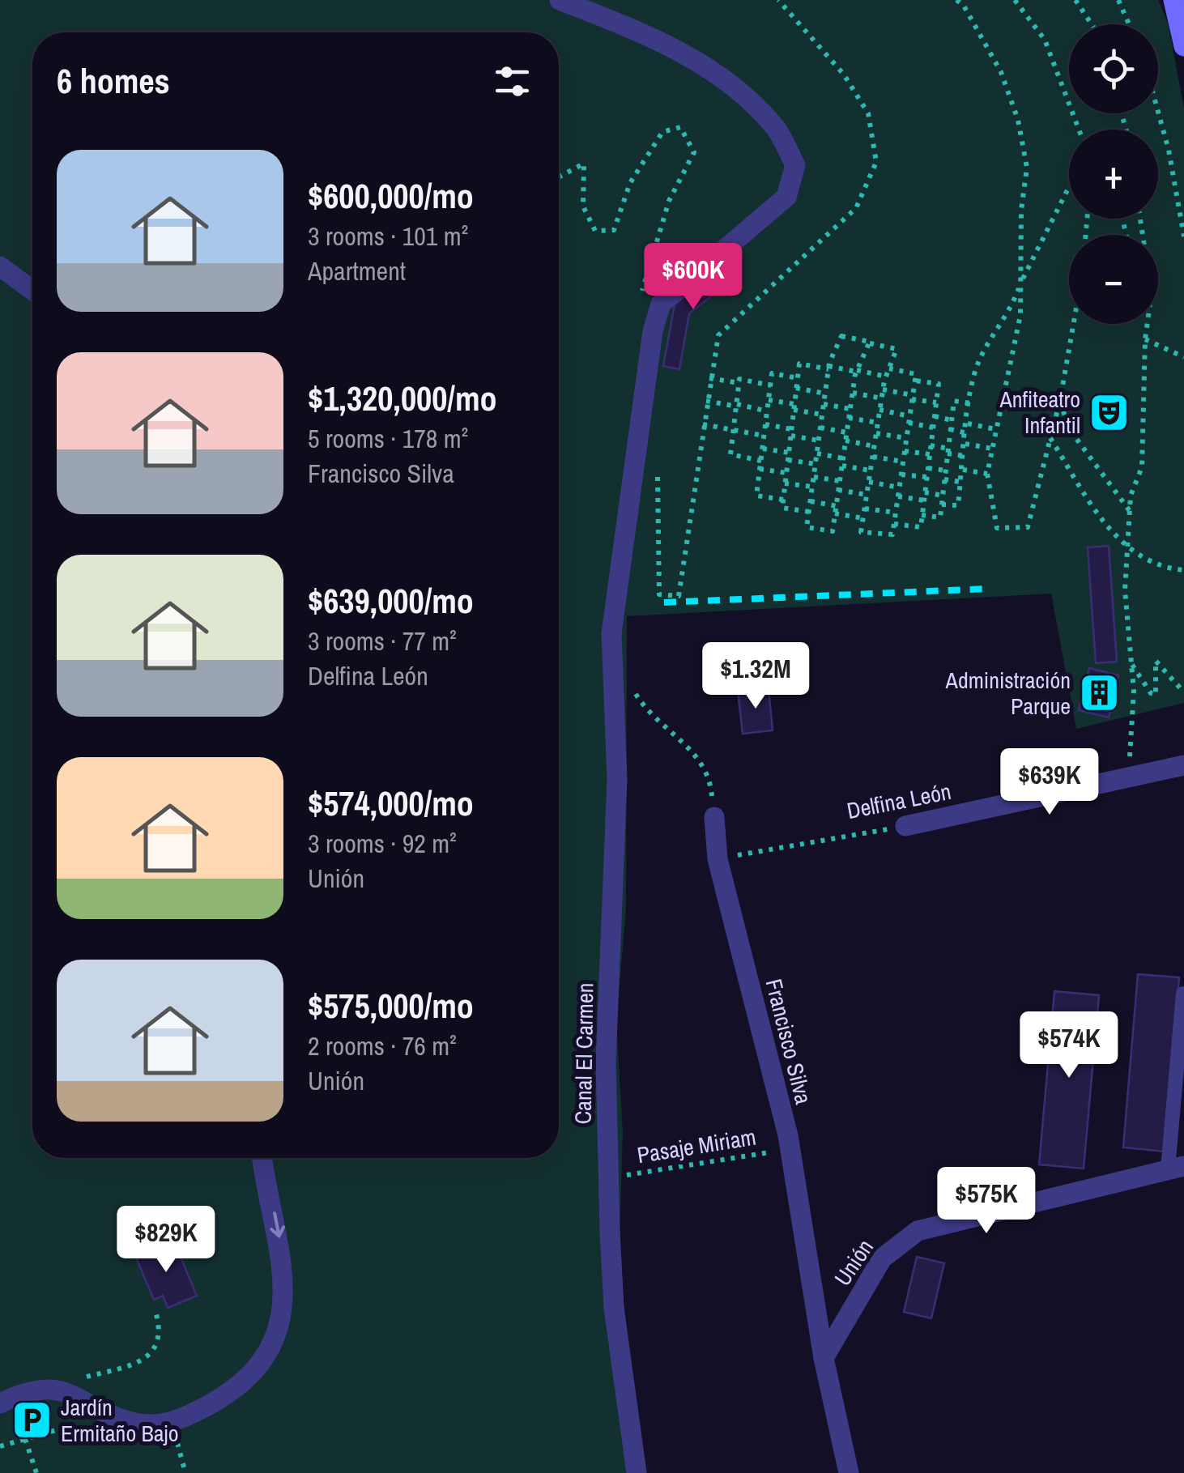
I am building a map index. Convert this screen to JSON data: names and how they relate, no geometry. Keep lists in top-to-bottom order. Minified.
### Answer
{"streets":{"street":["Delfina León","Francisco Silva","Canal El Carmen","Unión"],"path":["Pasaje Miriam"]},"crossings":[["Delfina León","Francisco Silva"],["Francisco Silva","Pasaje Miriam"],["Francisco Silva","Unión"],["Canal El Carmen","Pasaje Miriam"]],"places":{"theatre":["Anfiteatro Infantil"],"building":["Administración Parque"],"parking":["Jardín Ermitaño Bajo"]},"page":{"map_buttons":["+","−"],"heading":"6 homes","list":[{"name":"$600,000/mo","note":"3 rooms · 101 m² · Apartment"},{"name":"$1,320,000/mo","note":"5 rooms · 178 m² · Francisco Silva"},{"name":"$639,000/mo","note":"3 rooms · 77 m² · Delfina León"},{"name":"$574,000/mo","note":"3 rooms · 92 m² · Unión"},{"name":"$575,000/mo","note":"2 rooms · 76 m² · Unión"}],"price":["$600K","$1.32M","$639K","$574K","$575K","$829K"]}}
